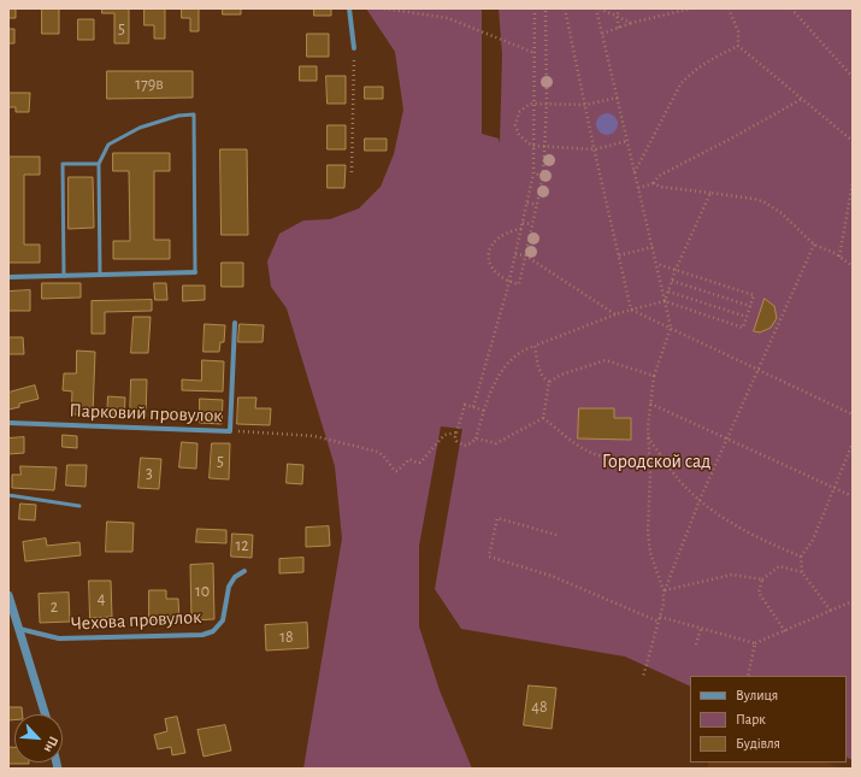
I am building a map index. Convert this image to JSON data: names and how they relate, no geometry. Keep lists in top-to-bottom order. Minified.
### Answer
{"streets":{"street":["Парковий провулок","Чехова провулок"]},"parks":["Городской сад"],"house_numbers":["5","179в","5","3","12","10","4","2","18","48"],"legend":["Вулиця","Парк","Будівля"],"north":"bottom right"}
